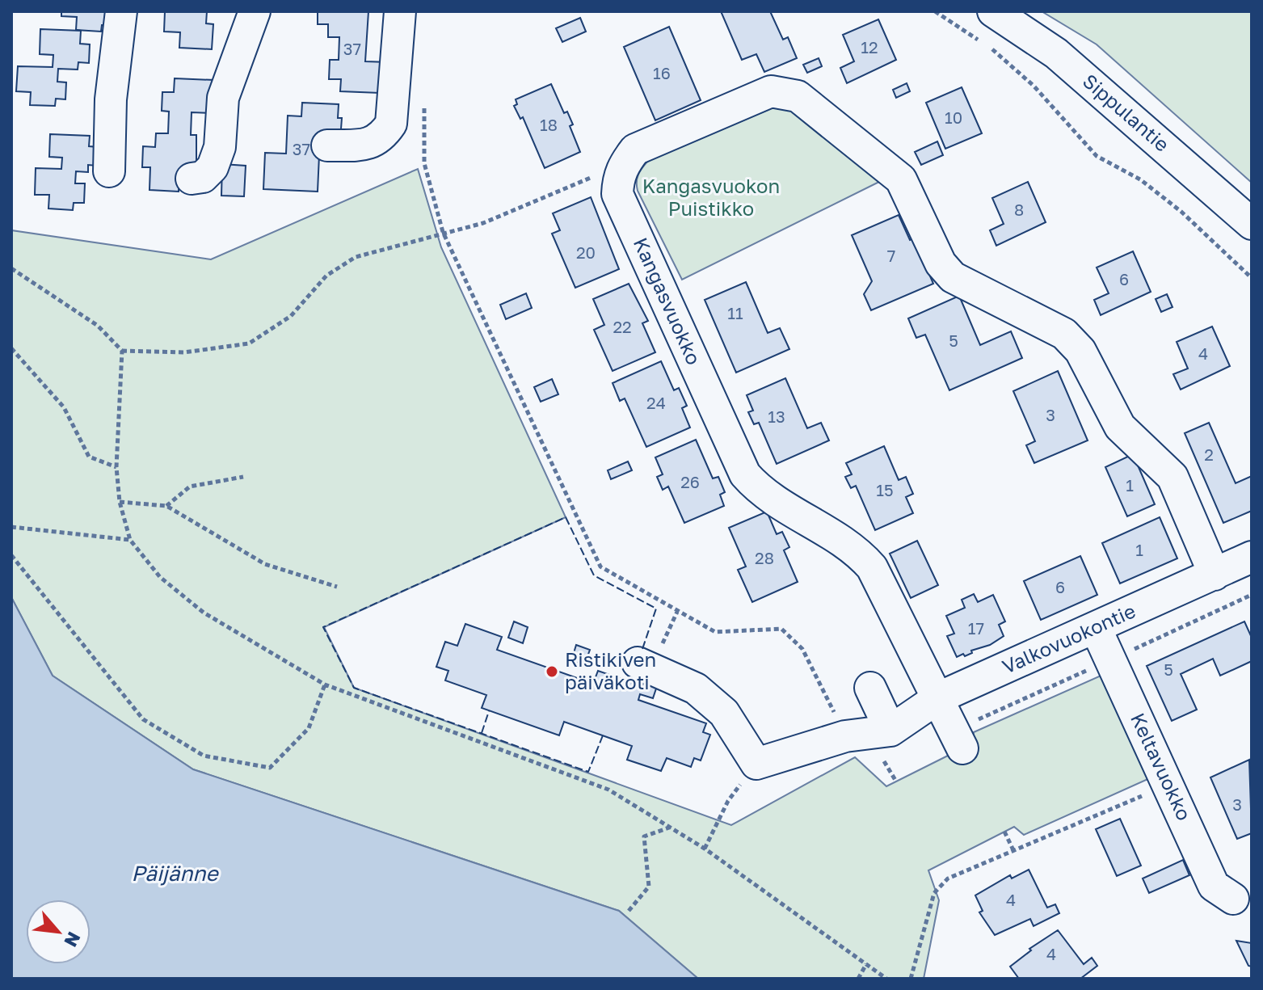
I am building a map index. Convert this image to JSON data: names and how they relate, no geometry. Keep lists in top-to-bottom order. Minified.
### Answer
{"streets":{"street":["Sippulantie","Kangasvuokko","Valkovuokontie","Keltavuokko"]},"crossings":[["Kangasvuokko","Valkovuokontie"],["Valkovuokontie","Keltavuokko"]],"water":["Päijänne"],"parks":["Kangasvuokon Puistikko"],"places":["Ristikiven päiväkoti"],"house_numbers":["12","37","16","10","18","37","8","20","7","6","11","22","5","4","24","3","13","2","26","1","15","1","28","6","17","5","3","4","4"],"north":"bottom right"}
